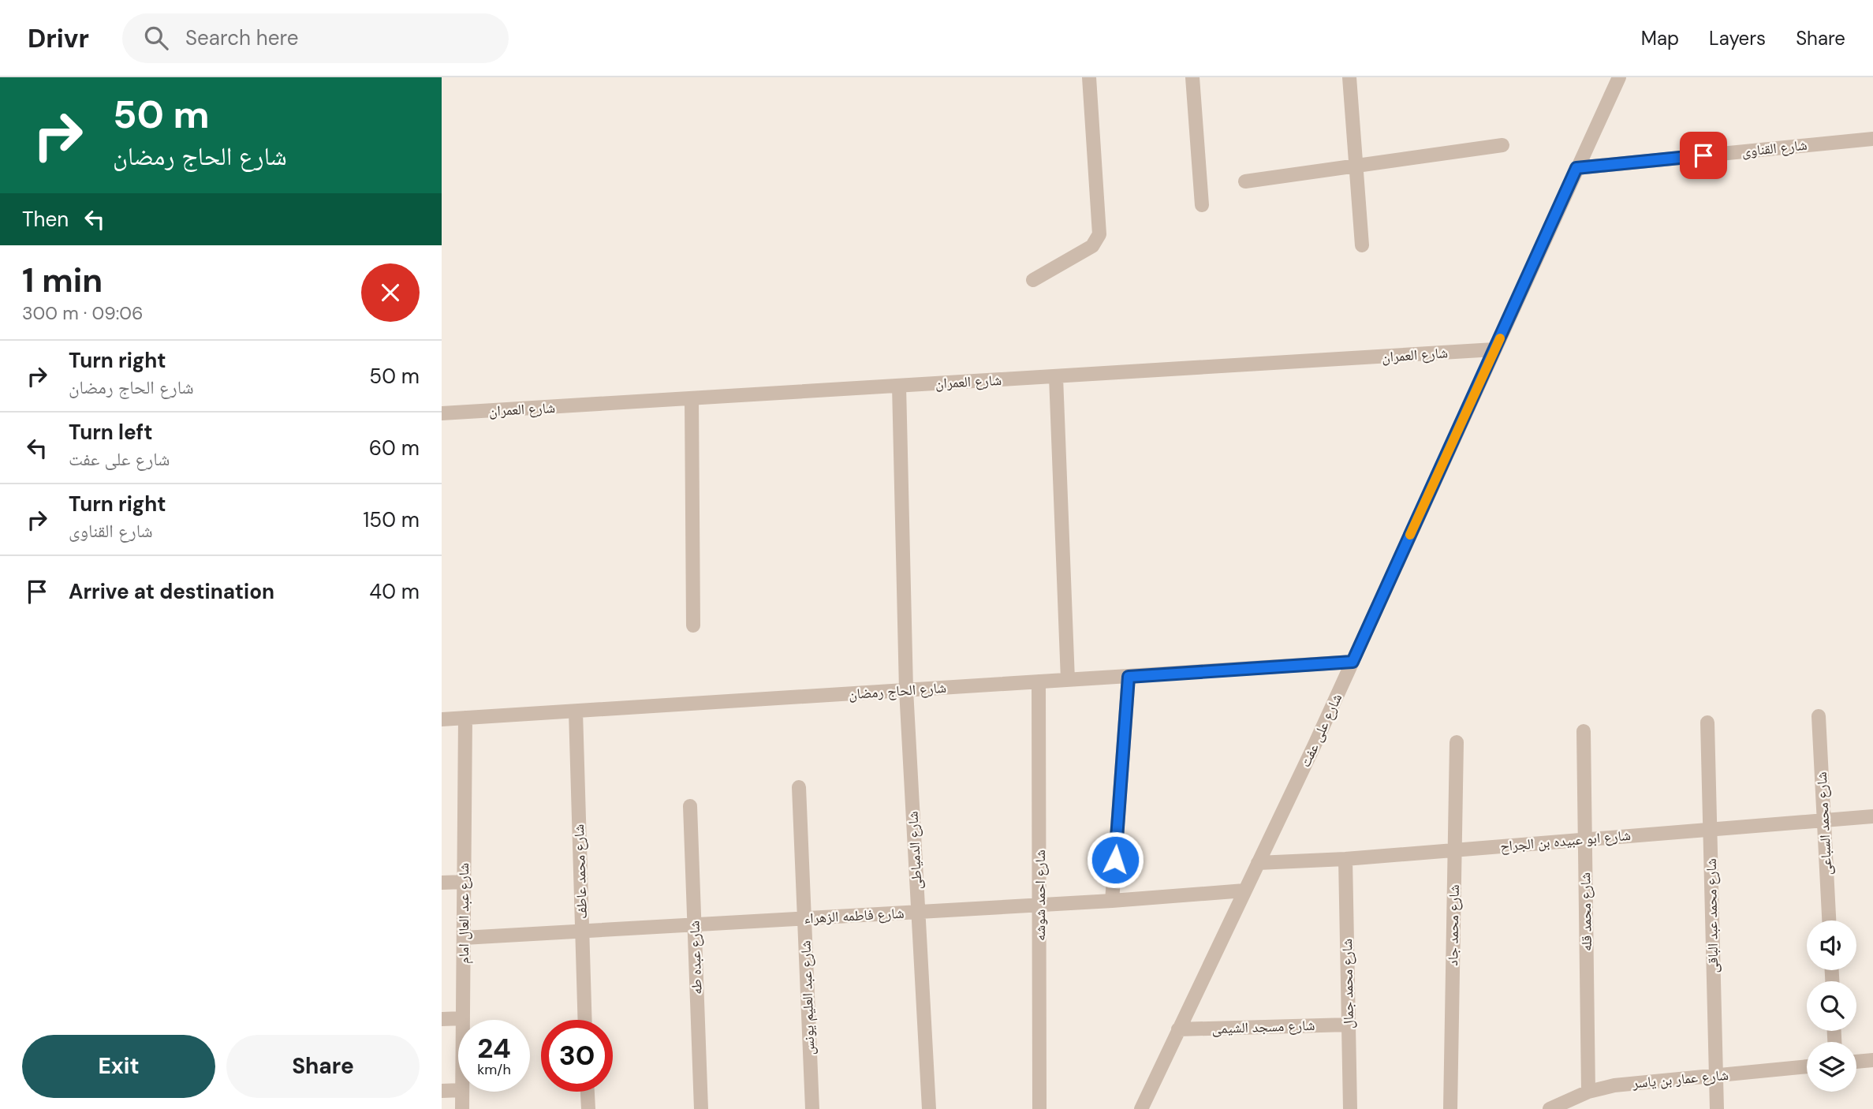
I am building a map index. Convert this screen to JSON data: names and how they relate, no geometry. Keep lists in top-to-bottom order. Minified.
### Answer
{"streets":{"street":["شارع القناوى","شارع العمران","شارع الحاج رمضان","شارع على عفت","شارع محمد السباعى","شارع ابو عبيده بن الجراح","شارع الدمياطى","شارع محمد عاطف","شارع احمد شوشه","شارع محمد قله","شارع عبد العال امام","شارع فاطمه الزهراء","شارع محمد عبد الباقى","شارع محمد جاد","شارع عبده طه","شارع محمد جمال","شارع عبد العليم يونس","شارع مسجد الشيمى","شارع عمار بن ياسر"]},"crossings":[["شارع القناوى","شارع على عفت"],["شارع العمران","شارع على عفت"],["شارع العمران","شارع الدمياطى"],["شارع الحاج رمضان","شارع على عفت"],["شارع الحاج رمضان","شارع الدمياطى"],["شارع الحاج رمضان","شارع محمد عاطف"],["شارع الحاج رمضان","شارع احمد شوشه"],["شارع الحاج رمضان","شارع عبد العال امام"],["شارع على عفت","شارع ابو عبيده بن الجراح"],["شارع على عفت","شارع فاطمه الزهراء"],["شارع على عفت","شارع مسجد الشيمى"],["شارع محمد السباعى","شارع ابو عبيده بن الجراح"],["شارع ابو عبيده بن الجراح","شارع محمد قله"],["شارع ابو عبيده بن الجراح","شارع محمد عبد الباقى"],["شارع ابو عبيده بن الجراح","شارع محمد جاد"],["شارع ابو عبيده بن الجراح","شارع محمد جمال"],["شارع الدمياطى","شارع فاطمه الزهراء"],["شارع محمد عاطف","شارع فاطمه الزهراء"],["شارع احمد شوشه","شارع فاطمه الزهراء"],["شارع محمد قله","شارع عمار بن ياسر"],["شارع عبد العال امام","شارع فاطمه الزهراء"],["شارع فاطمه الزهراء","شارع عبده طه"],["شارع فاطمه الزهراء","شارع عبد العليم يونس"],["شارع محمد عبد الباقى","شارع عمار بن ياسر"],["شارع محمد جمال","شارع مسجد الشيمى"]],"page":{"header":"Drivr","search":"Search here","nav":["Map","Layers","Share"],"turn":["50 m","شارع الحاج رمضان"],"then":"Then","heading":["1 min","300 m · 09:06"],"list":[{"name":"Turn right","note":"شارع الحاج رمضان","value":"50 m"},{"name":"Turn left","note":"شارع على عفت","value":"60 m"},{"name":"Turn right","note":"شارع القناوى","value":"150 m"},{"name":"Arrive at destination","value":"40 m"}],"speed":"24 km/h","limit":"30","buttons":["Exit","Share"]}}
